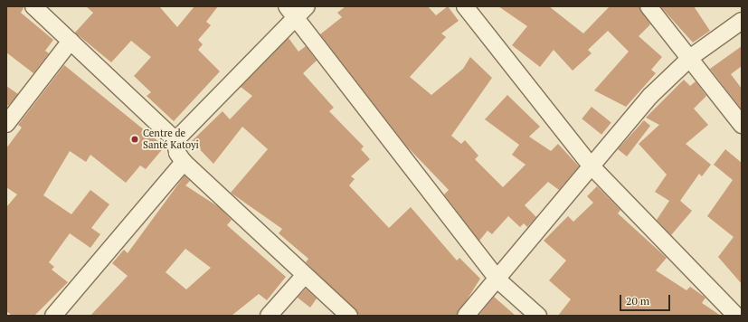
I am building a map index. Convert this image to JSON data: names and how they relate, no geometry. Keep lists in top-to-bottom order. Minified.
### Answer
{"places":["Centre de Santé Katoyi"],"scale_bar":"20 m"}
